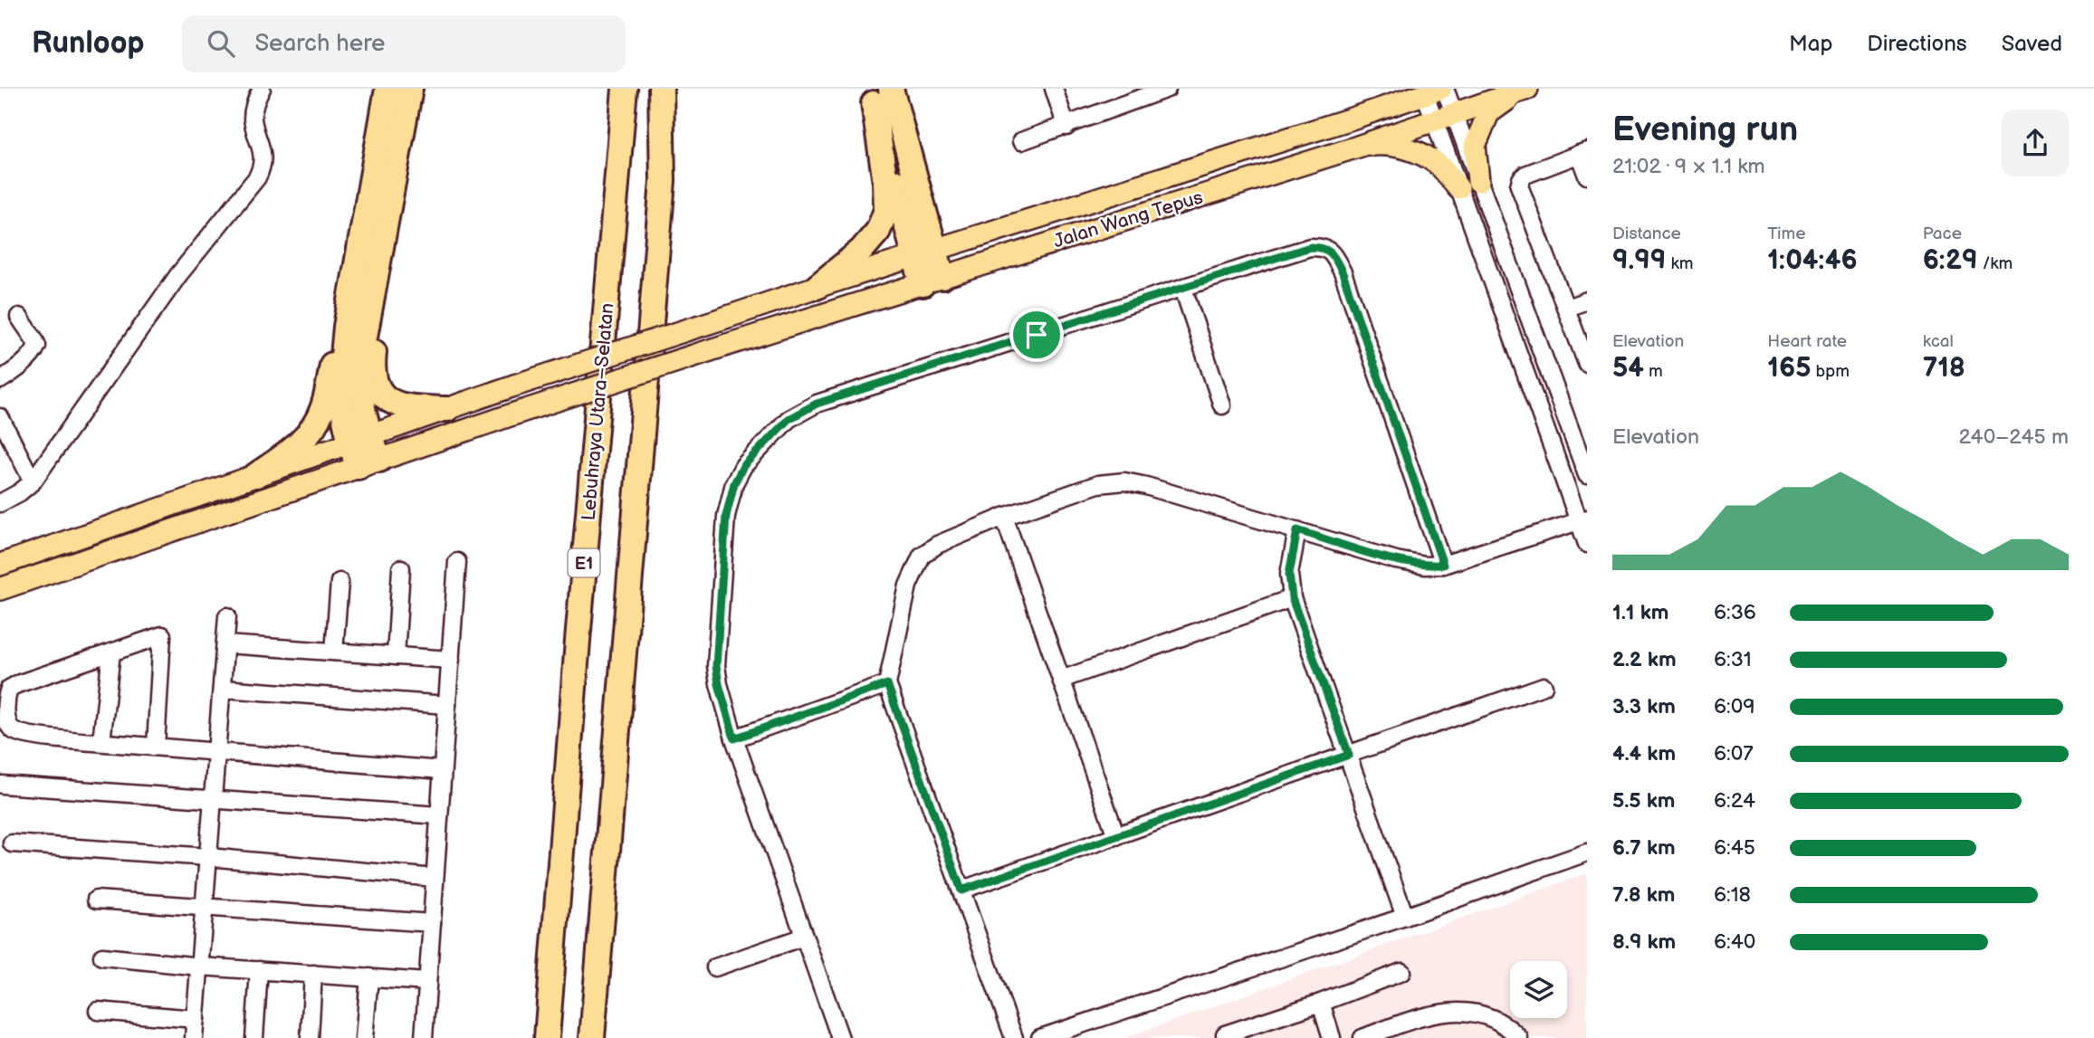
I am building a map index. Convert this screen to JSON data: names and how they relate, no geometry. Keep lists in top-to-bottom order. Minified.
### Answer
{"streets":{"highway":["Lebuhraya Utara–Selatan","E1"],"main road":["Jalan Wang Tepus"]},"page":{"header":"Runloop","search":"Search here","nav":["Map","Directions","Saved"],"heading":["Evening run","21:02 · 9 × 1.1 km"],"stats":[["Distance","9.99 km"],["Time","1:04:46"],["Pace","6:29 /km"],["Elevation","54 m"],["Heart rate","165 bpm"],["kcal","718"]],"chart":["Elevation","240–245 m"],"list":[{"name":"1.1 km","note":"6:36"},{"name":"2.2 km","note":"6:31"},{"name":"3.3 km","note":"6:09"},{"name":"4.4 km","note":"6:07"},{"name":"5.5 km","note":"6:24"},{"name":"6.7 km","note":"6:45"},{"name":"7.8 km","note":"6:18"},{"name":"8.9 km","note":"6:40"}]}}
